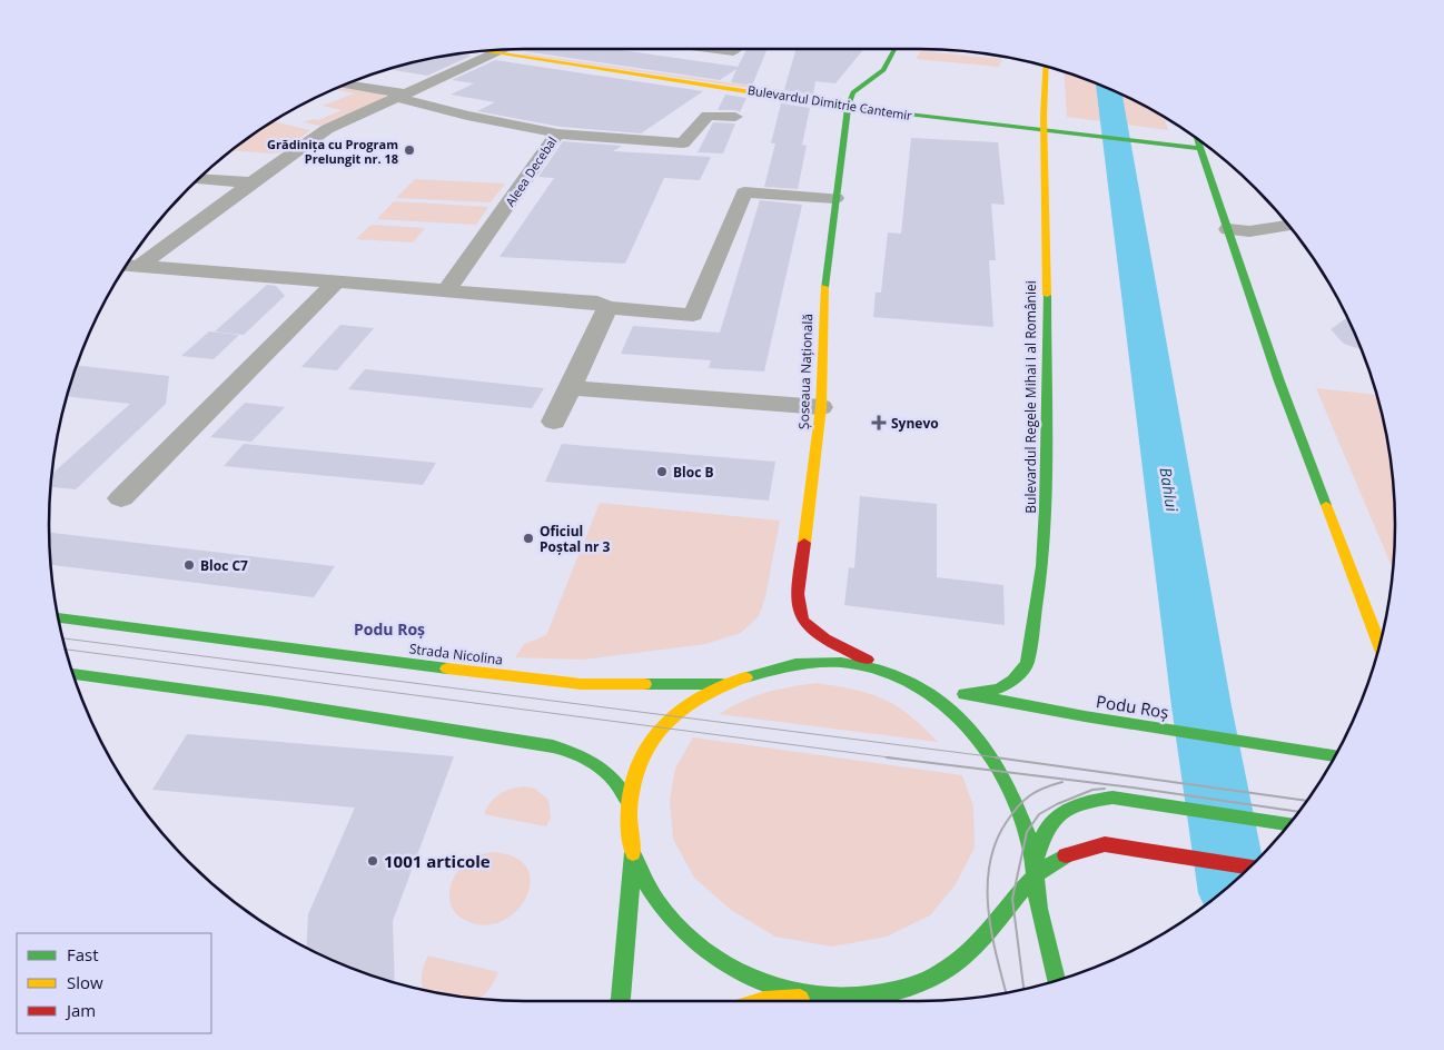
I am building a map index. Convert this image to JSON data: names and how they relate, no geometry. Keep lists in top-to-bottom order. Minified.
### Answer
{"streets":{"main road":["Bulevardul Dimitrie Cantemir","Șoseaua Națională","Bulevardul Regele Mihai I al României","Strada Nicolina","Podu Roș"],"street":["Aleea Decebal"]},"crossings":[["Bulevardul Dimitrie Cantemir","Șoseaua Națională"],["Bulevardul Dimitrie Cantemir","Bulevardul Regele Mihai I al României"],["Bulevardul Regele Mihai I al României","Podu Roș"]],"districts":["Podu Roș"],"water":["Bahlui"],"places":{"other":["Grădinița cu Program Prelungit nr. 18","Bloc B","Oficiul Poștal nr 3","Bloc C7","1001 articole"],"health":["Synevo"]},"legend":["Fast","Slow","Jam"]}
